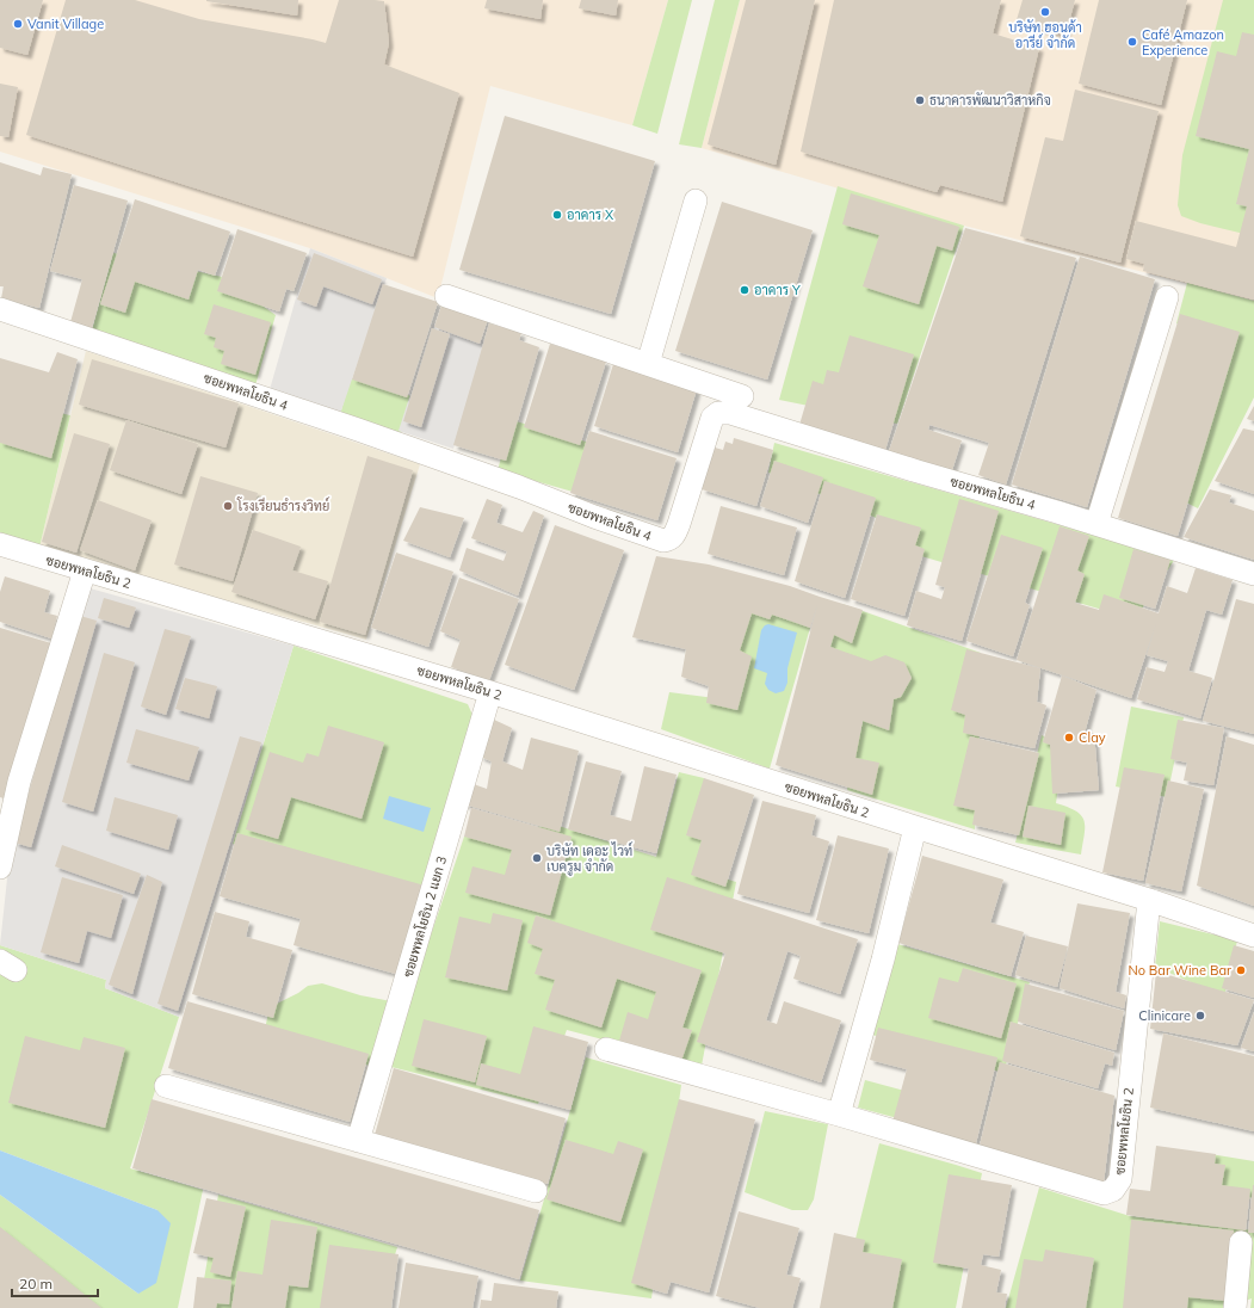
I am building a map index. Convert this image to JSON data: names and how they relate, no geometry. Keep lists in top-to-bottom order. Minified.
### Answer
{"streets":{"street":["ซอยพหลโยธิน 4","ซอยพหลโยธิน 2","ซอยพหลโยธิน 2 แยก 3"]},"crossings":[["ซอยพหลโยธิน 2","ซอยพหลโยธิน 2 แยก 3"]],"places":["บริษัท ฮอนด้า อารีย์ จำกัด","Vanit Village","Café Amazon Experience","ธนาคารพัฒนาวิสาหกิจ","อาคาร X","อาคาร Y","โรงเรียนธำรงวิทย์","Clay","บริษัท เดอะ ไวท์ เบครูม จำกัด","No Bar Wine Bar","Clinicare"],"scale_bar":"20 m"}
